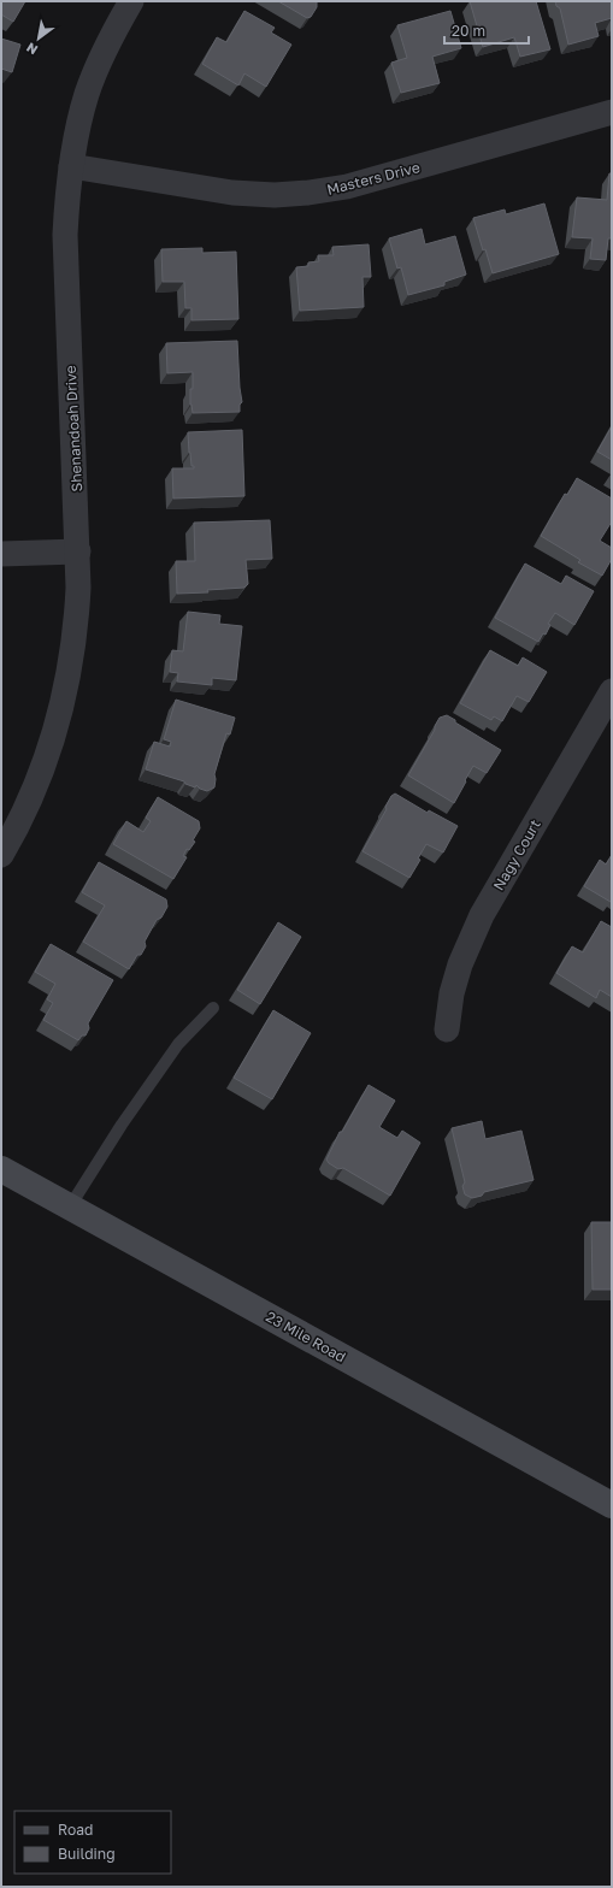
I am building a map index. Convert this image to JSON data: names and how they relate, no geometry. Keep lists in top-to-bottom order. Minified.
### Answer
{"streets":{"main road":["23 Mile Road"],"street":["Masters Drive","Shenandoah Drive","Nagy Court"]},"crossings":[["Masters Drive","Shenandoah Drive"]],"legend":["Road","Building"],"scale_bar":"20 m","north":"bottom left"}
